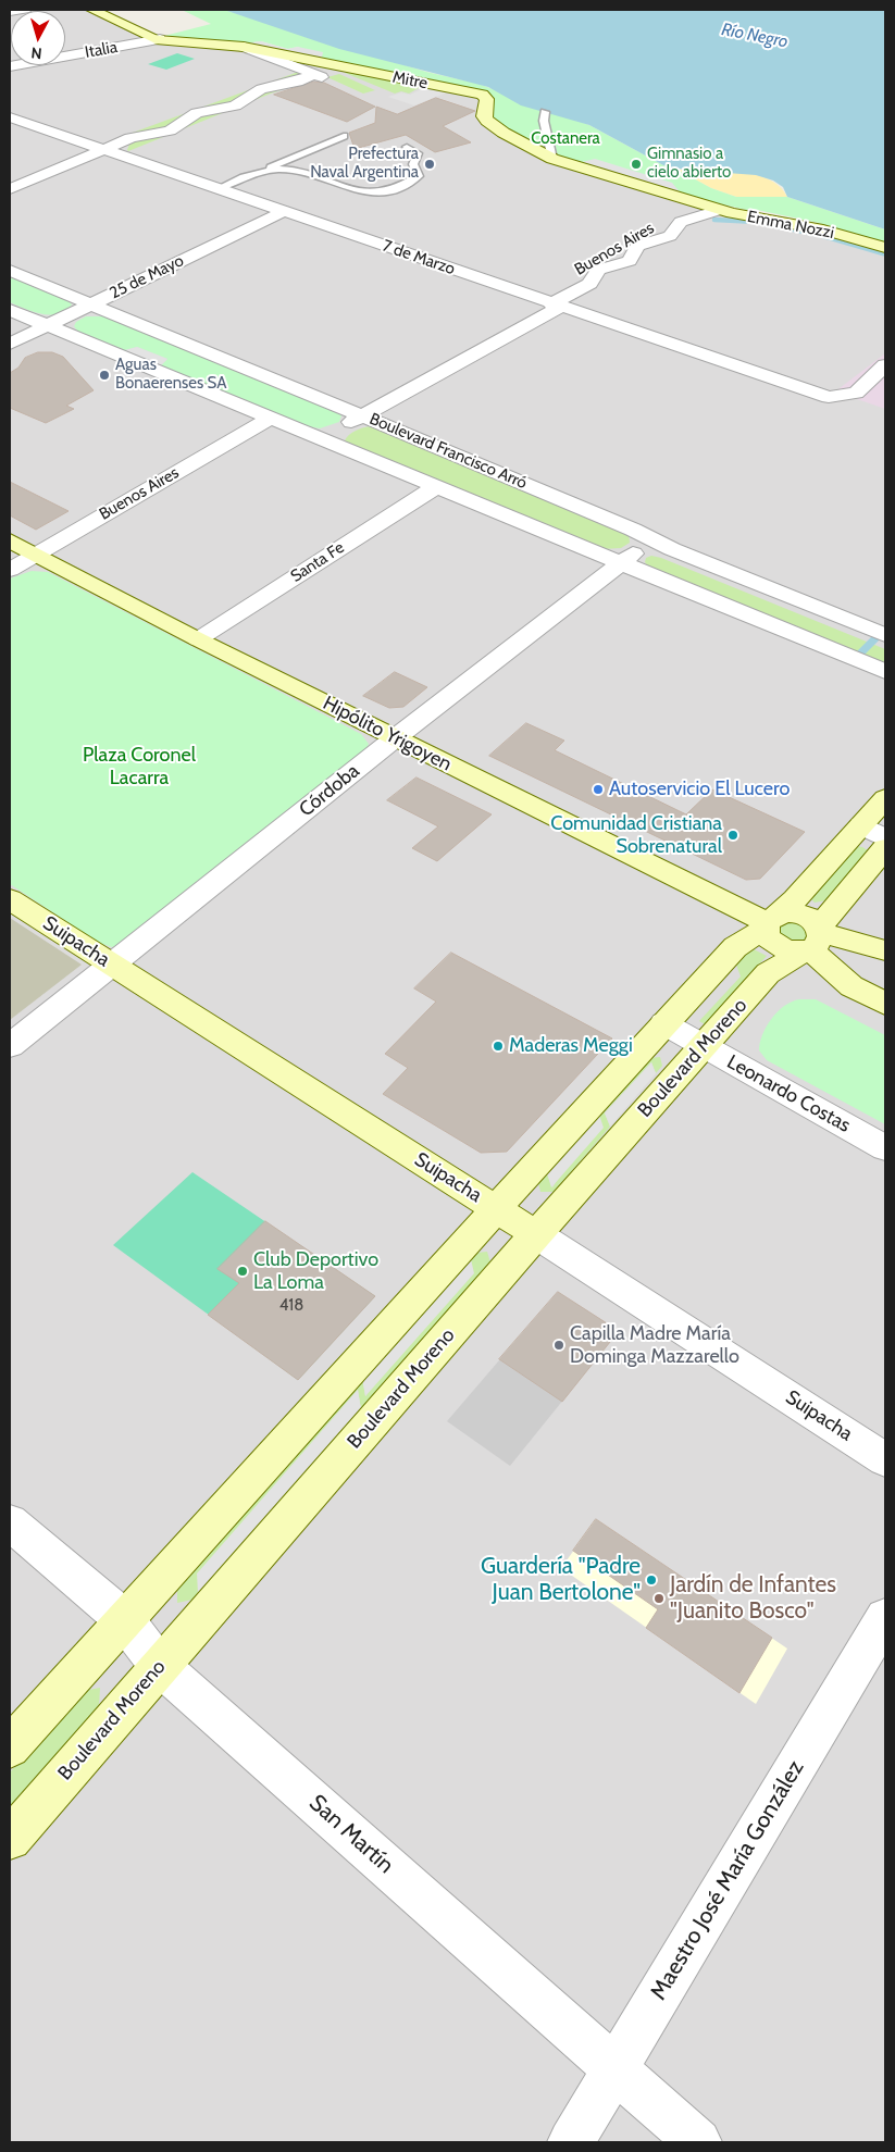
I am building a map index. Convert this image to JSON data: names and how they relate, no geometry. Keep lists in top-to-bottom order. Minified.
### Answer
{"streets":{"main road":["Mitre","Emma Nozzi","Hipólito Yrigoyen","Suipacha","Boulevard Moreno"],"street":["Italia","Buenos Aires","7 de Marzo","25 de Mayo","Boulevard Francisco Arró","Santa Fe","Córdoba","Leonardo Costas","San Martín","Maestro José María González"]},"crossings":[["Italia","Mitre"],["Mitre","Emma Nozzi"],["Mitre","Buenos Aires"],["Emma Nozzi","Buenos Aires"],["Buenos Aires","7 de Marzo"],["Buenos Aires","Boulevard Francisco Arró"],["Buenos Aires","Hipólito Yrigoyen"],["7 de Marzo","25 de Mayo"],["25 de Mayo","Boulevard Francisco Arró"],["Boulevard Francisco Arró","Santa Fe"],["Boulevard Francisco Arró","Córdoba"],["Santa Fe","Hipólito Yrigoyen"],["Hipólito Yrigoyen","Córdoba"],["Hipólito Yrigoyen","Boulevard Moreno"],["Córdoba","Suipacha"],["Suipacha","Boulevard Moreno"],["Boulevard Moreno","Leonardo Costas"],["Boulevard Moreno","San Martín"],["San Martín","Maestro José María González"]],"water":["Río Negro"],"parks":["Costanera","Plaza Coronel Lacarra"],"places":["Prefectura Naval Argentina","Gimnasio a cielo abierto","Aguas Bonaerenses SA","Autoservicio El Lucero","Comunidad Cristiana Sobrenatural","Maderas Meggi","Club Deportivo La Loma","Capilla Madre María Dominga Mazzarello","Guardería \"Padre Juan Bertolone\"","Jardín de Infantes \"Juanito Bosco\""],"house_numbers":["418"],"north":"bottom"}
